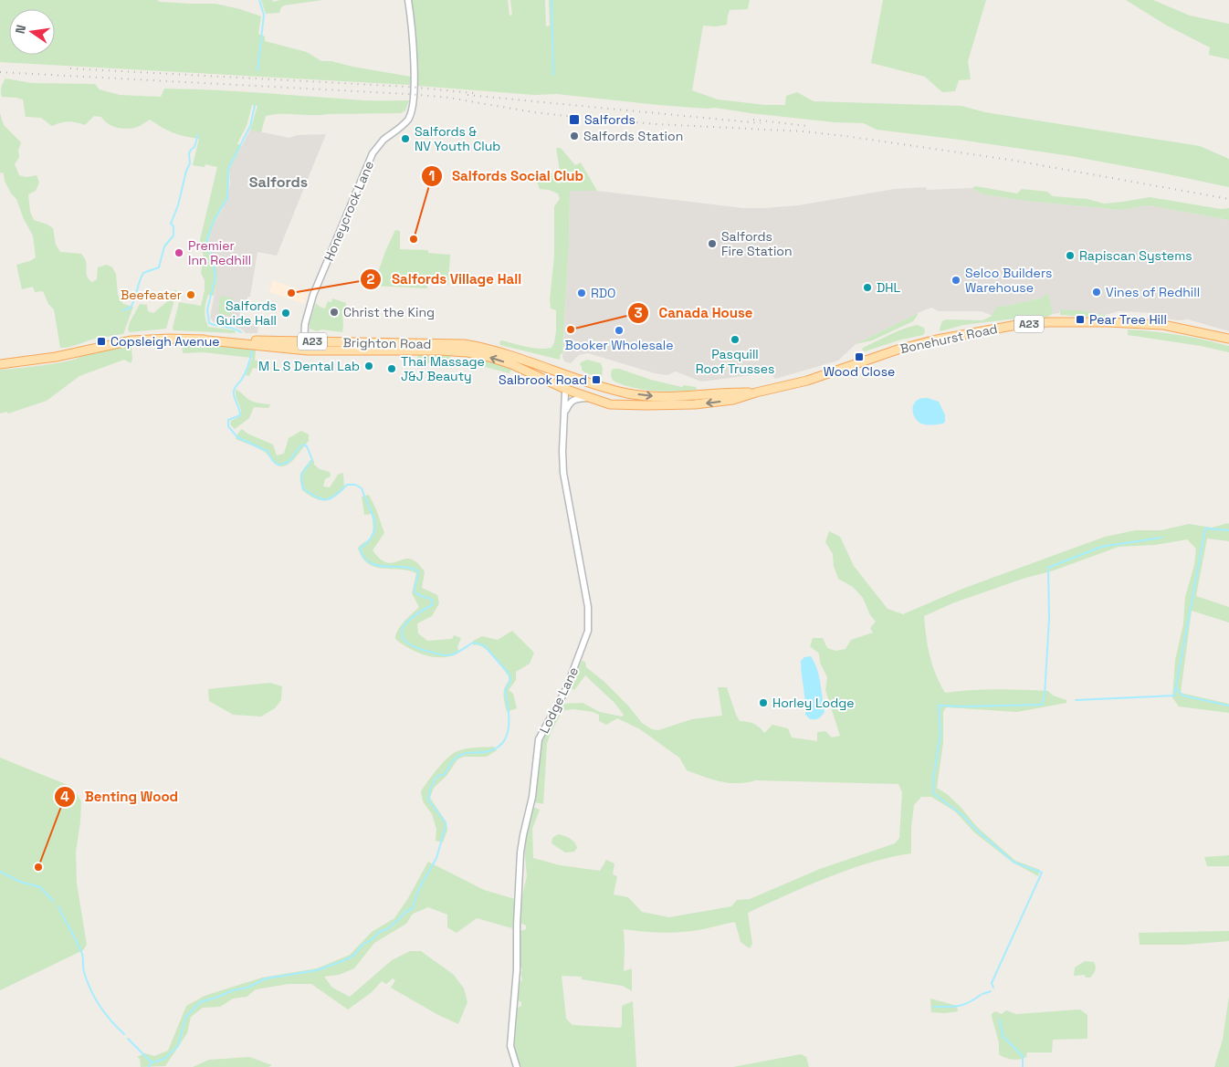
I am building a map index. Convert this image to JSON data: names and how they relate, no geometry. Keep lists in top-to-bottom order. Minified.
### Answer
{"streets":{"main road":["A23","Bonehurst Road","Brighton Road"],"street":["Honeycrock Lane","Lodge Lane"]},"crossings":[["Honeycrock Lane","Brighton Road"],["Bonehurst Road","Brighton Road"],["Bonehurst Road","Lodge Lane"],["Brighton Road","Lodge Lane"]],"districts":["Salfords"],"places":{"transit":["Salfords","Pear Tree Hill","Copsleigh Avenue","Wood Close","Salbrook Road"],"other":["Salfords Station","Salfords & NV Youth Club","Salfords Social Club","Salfords Fire Station","Premier Inn Redhill","Rapiscan Systems","Selco Builders Warehouse","DHL","Vines of Redhill","Salfords Village Hall","RDO","Beefeater","Christ the King","Salfords Guide Hall","Canada House","Booker Wholesale","Pasquill Roof Trusses","M L S Dental Lab","Thai Massage J&J Beauty","Horley Lodge","Benting Wood"]},"north":"left"}
